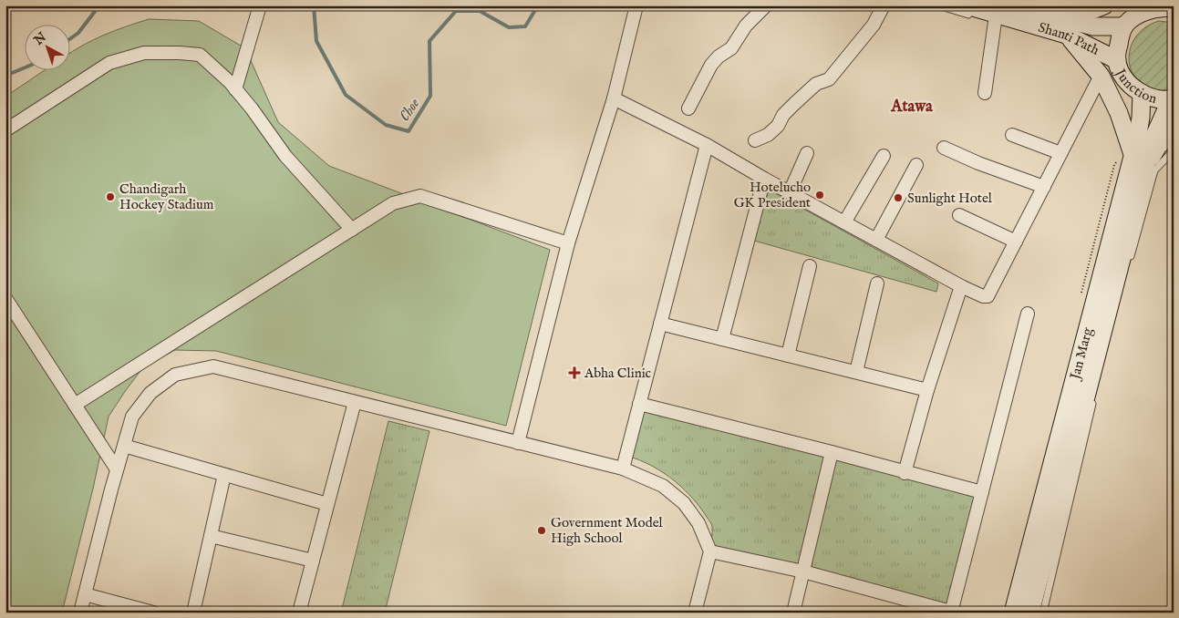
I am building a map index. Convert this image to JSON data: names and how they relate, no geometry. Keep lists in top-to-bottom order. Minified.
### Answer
{"streets":{"main road":["Shanti Path","Junction","Jan Marg"]},"crossings":[["Shanti Path","Junction"],["Junction","Jan Marg"]],"districts":["Atawa"],"water":["Choe"],"places":{"other":["Hotelucho GK President","Chandigarh Hockey Stadium","Sunlight Hotel","Government Model High School"],"health":["Abha Clinic"]},"north":"top left"}
